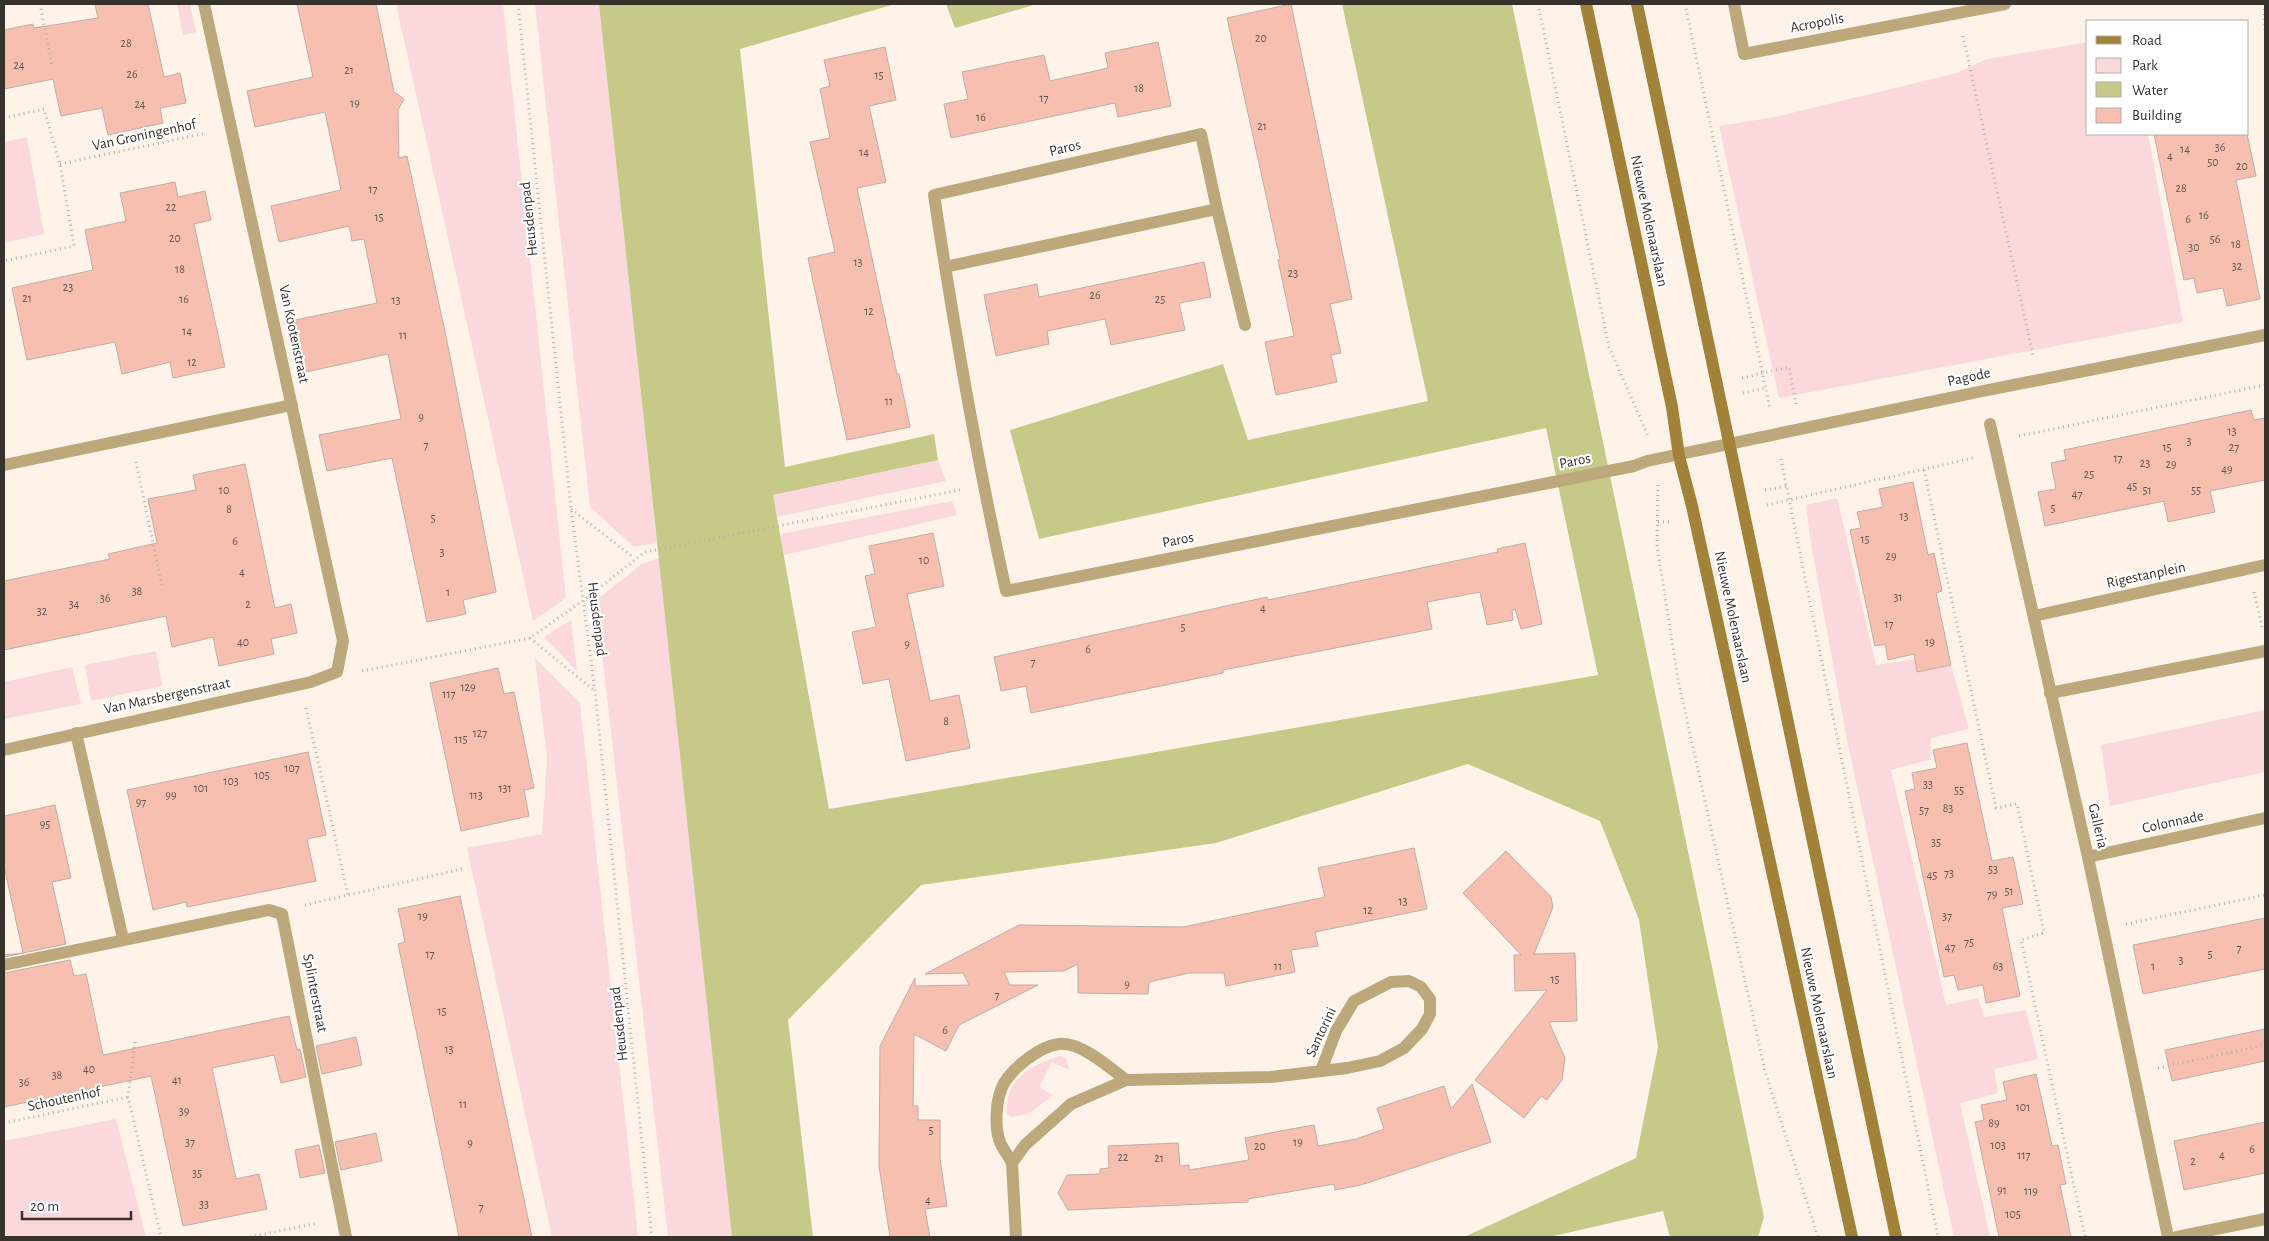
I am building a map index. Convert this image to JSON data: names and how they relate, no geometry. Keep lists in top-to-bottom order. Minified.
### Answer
{"streets":{"street":["Acropolis","Paros","Nieuwe Molenaarslaan","Van Kootenstraat","Pagode","Rigestanplein","Van Marsbergenstraat","Colonnade","Galleria","Splinterstraat","Santorini"],"path":["Van Groningenhof","Heusdenpad","Schoutenhof"]},"crossings":[["Van Groningenhof","Van Kootenstraat"],["Paros","Nieuwe Molenaarslaan"],["Paros","Pagode"],["Nieuwe Molenaarslaan","Pagode"],["Van Kootenstraat","Van Marsbergenstraat"],["Rigestanplein","Galleria"],["Colonnade","Galleria"]],"house_numbers":["20","28","24","21","26","15","18","17","19","24","16","21","36","14","14","4","50","20","28","17","22","16","15","6","20","56","18","30","13","32","18","23","23","26","21","16","25","13","12","14","11","12","11","9","13","3","7","15","27","17","23","29","49","25","45","10","51","55","47","5","8","13","5","15","6","3","29","10","4","38","1","31","36","34","2","4","32","17","5","40","19","9","6","7","129","117","8","127","115","107","105","103","33","101","131","55","99","113","97","83","57","95","35","53","73","45","51","79","13","12","19","37","75","47","7","17","5","3","11","63","1","15","9","7","15","6","13","40","38","41","36","11","101","39","89","5","37","19","9","103","20","6","117","4","22","21","2","35","91","119","4","33","7","105"],"legend":["Road","Park","Water","Building"],"scale_bar":"20 m"}
